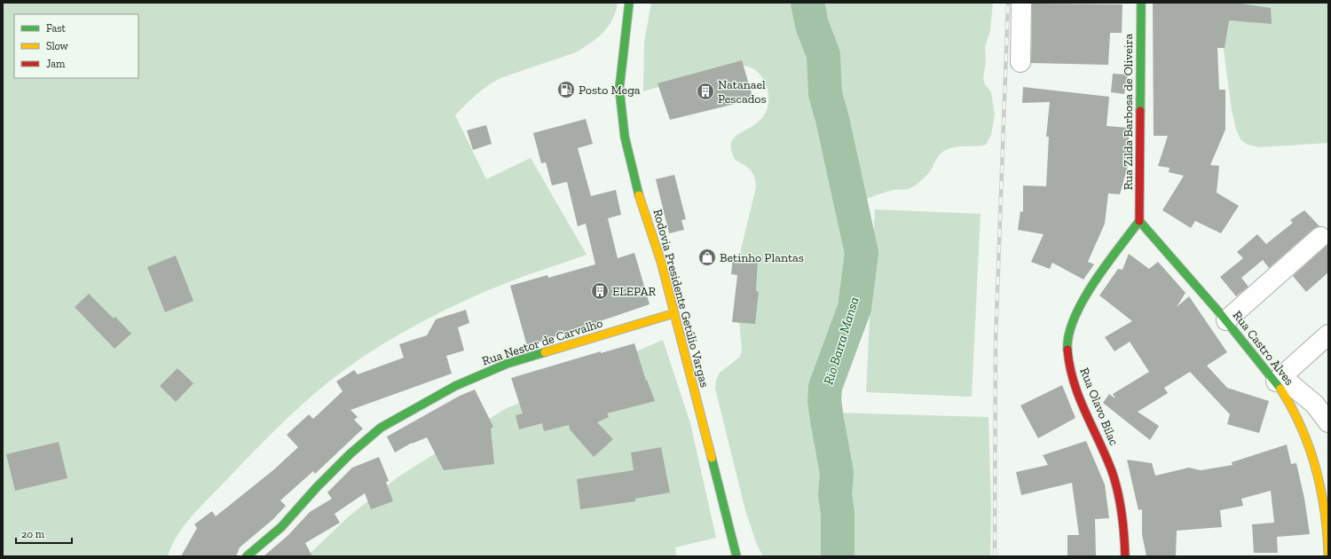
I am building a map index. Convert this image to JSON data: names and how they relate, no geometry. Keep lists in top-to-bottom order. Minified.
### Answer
{"streets":{"street":["Rua Zilda Barbosa de Oliveira","Rodovia Presidente Getúlio Vargas","Rua Nestor de Carvalho","Rua Castro Alves","Rua Olavo Bilac"]},"crossings":[["Rua Zilda Barbosa de Oliveira","Rua Castro Alves"],["Rua Zilda Barbosa de Oliveira","Rua Olavo Bilac"],["Rodovia Presidente Getúlio Vargas","Rua Nestor de Carvalho"],["Rua Castro Alves","Rua Olavo Bilac"]],"water":["Rio Barra Mansa"],"places":{"fuel station":["Posto Mega"],"building":["Natanael Pescados","ELEPAR"],"shop":["Betinho Plantas"]},"legend":["Fast","Slow","Jam"],"scale_bar":"20 m"}
